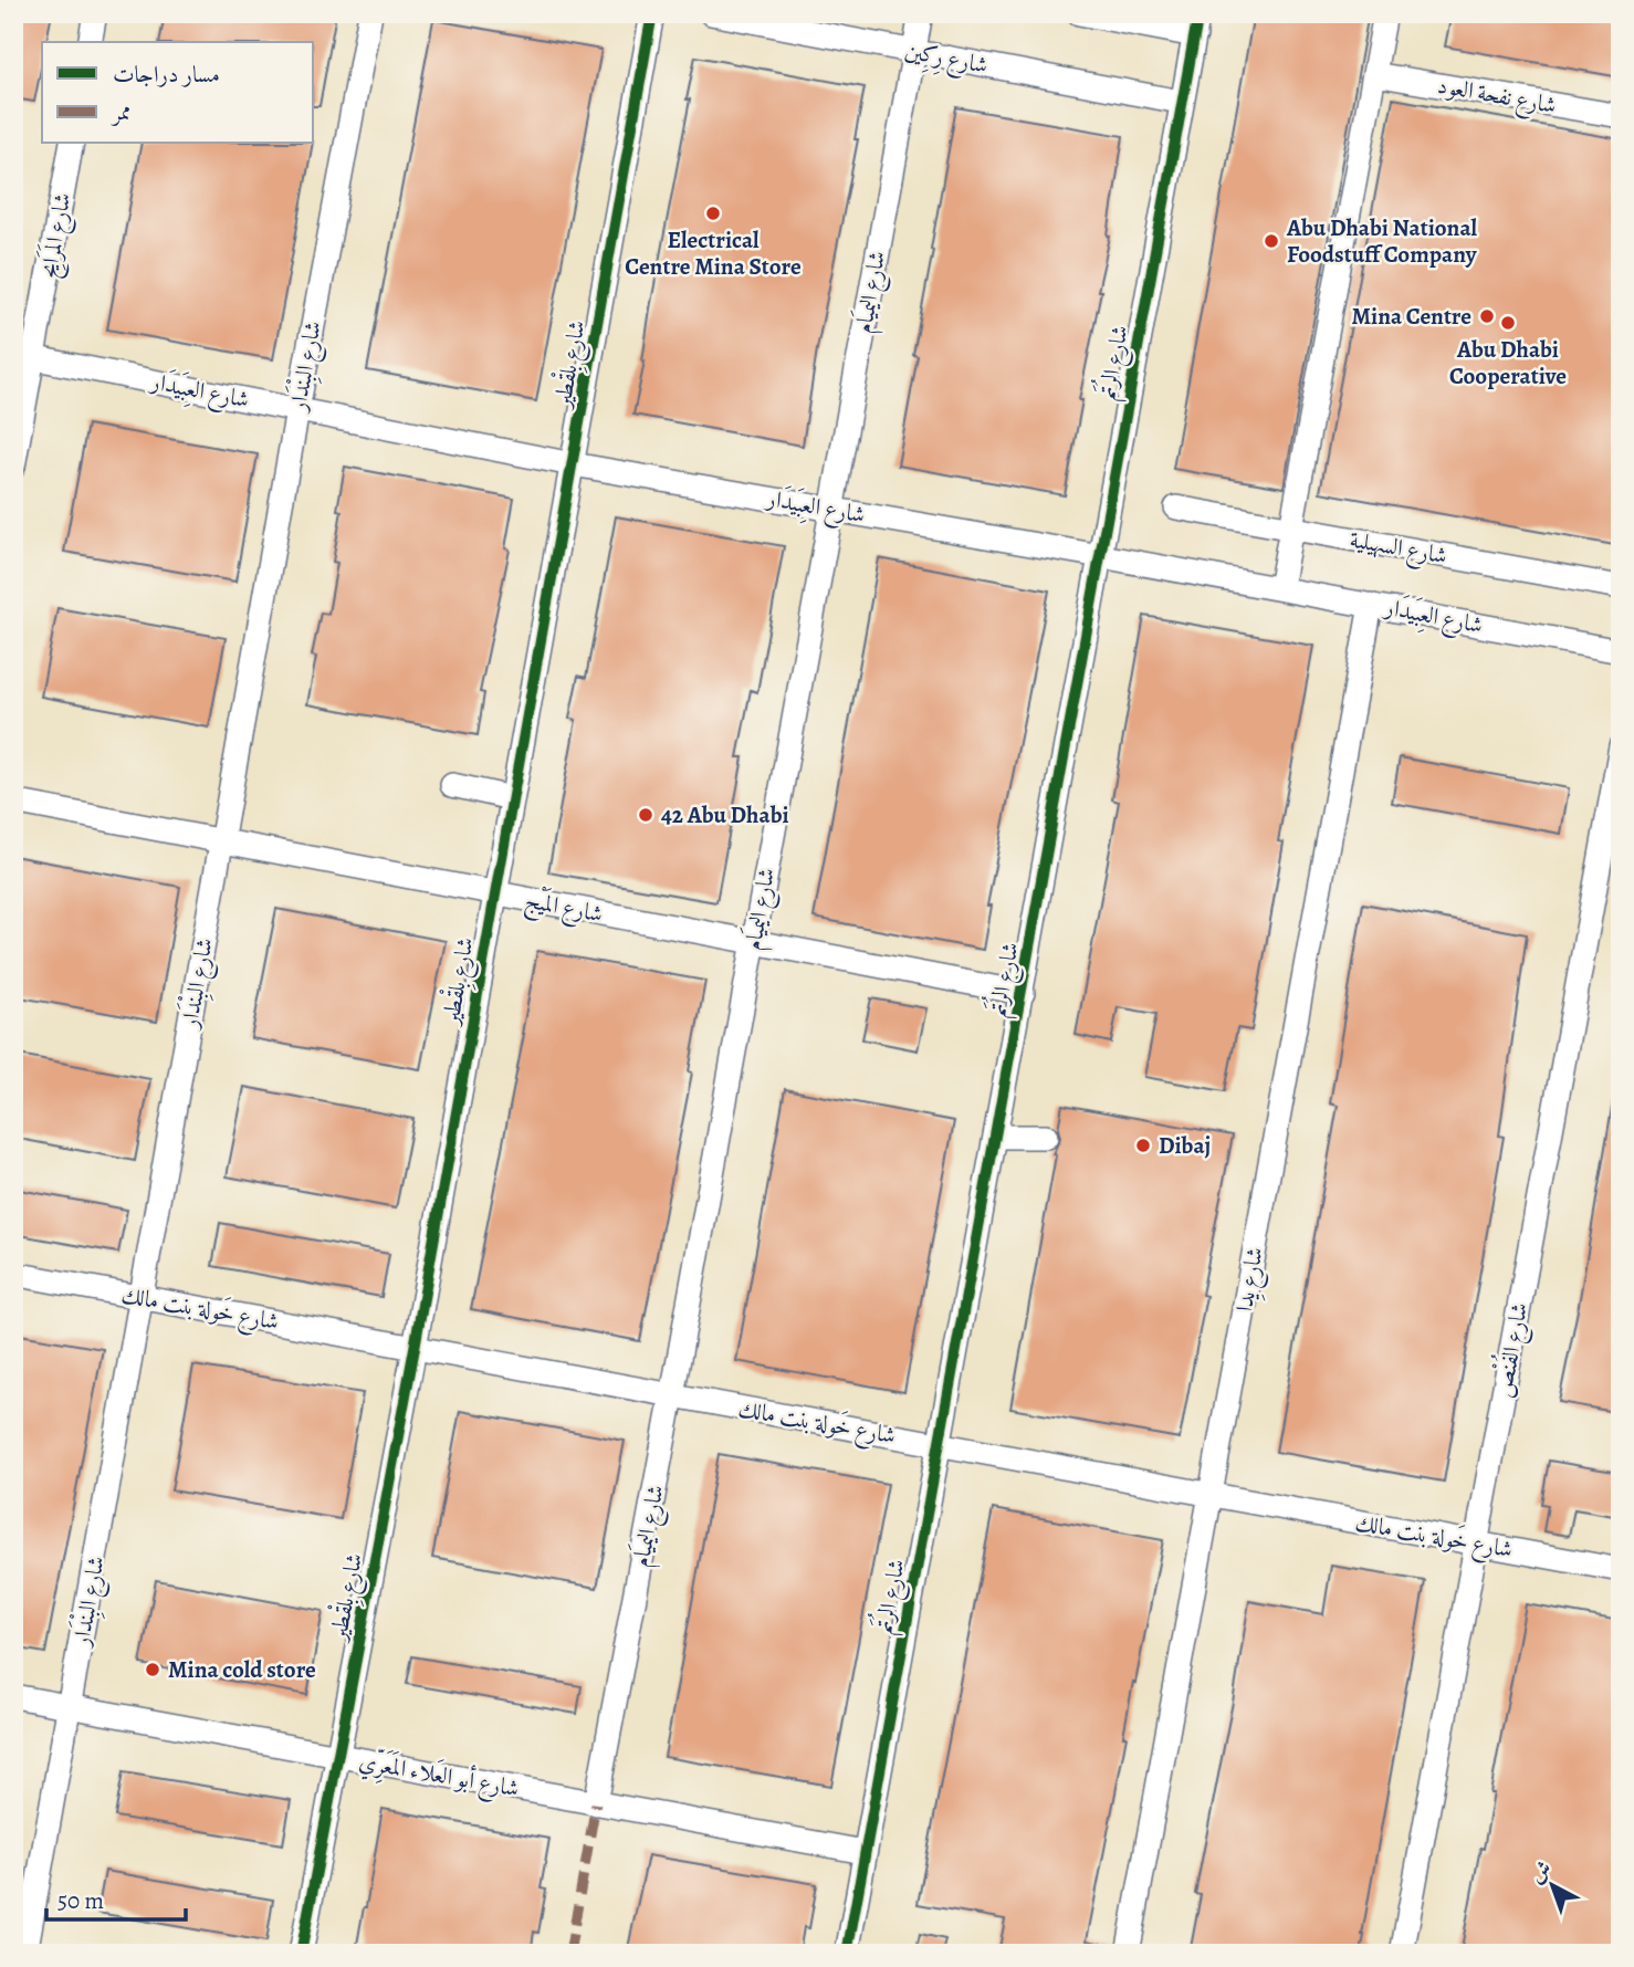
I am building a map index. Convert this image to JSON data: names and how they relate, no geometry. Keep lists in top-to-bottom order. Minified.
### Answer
{"streets":{"street":["شارع رِكِين","شارع نفحة العود","شارع المَرَايِح","شارع اليميَام","شارع الرُتَم","شارع بِلقْطير","شارع البِنْدَار","شارع العِبَيدَار","شارع السهيلية","شارع المَيْج","شارع يِدا","شارع خَولة بنت مالك","شارع الفُنْص","شارع أبو العَلاء المَعَرِّي"]},"crossings":[["شارع رِكِين","شارع اليميَام"],["شارع رِكِين","شارع الرُتَم"],["شارع المَرَايِح","شارع العِبَيدَار"],["شارع اليميَام","شارع العِبَيدَار"],["شارع اليميَام","شارع المَيْج"],["شارع اليميَام","شارع خَولة بنت مالك"],["شارع اليميَام","شارع أبو العَلاء المَعَرِّي"],["شارع الرُتَم","شارع العِبَيدَار"],["شارع الرُتَم","شارع المَيْج"],["شارع الرُتَم","شارع خَولة بنت مالك"],["شارع الرُتَم","شارع أبو العَلاء المَعَرِّي"],["شارع بِلقْطير","شارع العِبَيدَار"],["شارع بِلقْطير","شارع المَيْج"],["شارع بِلقْطير","شارع خَولة بنت مالك"],["شارع بِلقْطير","شارع أبو العَلاء المَعَرِّي"],["شارع البِنْدَار","شارع العِبَيدَار"],["شارع البِنْدَار","شارع المَيْج"],["شارع البِنْدَار","شارع خَولة بنت مالك"],["شارع البِنْدَار","شارع أبو العَلاء المَعَرِّي"],["شارع العِبَيدَار","شارع يِدا"],["شارع يِدا","شارع خَولة بنت مالك"],["شارع خَولة بنت مالك","شارع الفُنْص"]],"places":["Electrical Centre Mina Store","Abu Dhabi National Foodstuff Company","Mina Centre","Abu Dhabi Cooperative","42 Abu Dhabi","Dibaj","Mina cold store"],"legend":["مسار دراجات","ممر"],"scale_bar":"50 m","north":"top left"}
